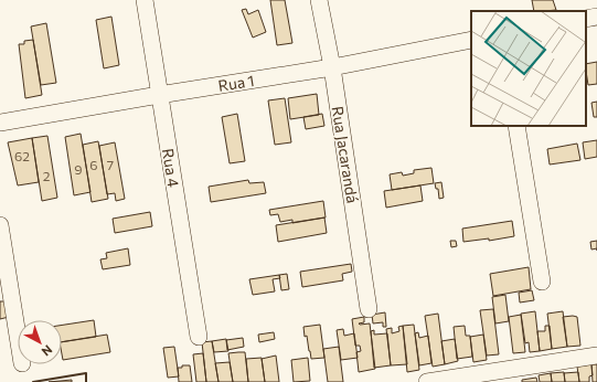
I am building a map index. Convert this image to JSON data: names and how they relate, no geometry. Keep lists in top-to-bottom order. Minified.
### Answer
{"streets":{"street":["Rua 1","Rua Jacarandá","Rua 4"]},"crossings":[["Rua 1","Rua Jacarandá"],["Rua 1","Rua 4"]],"house_numbers":["62","6","7","9","2"],"north":"bottom right"}
